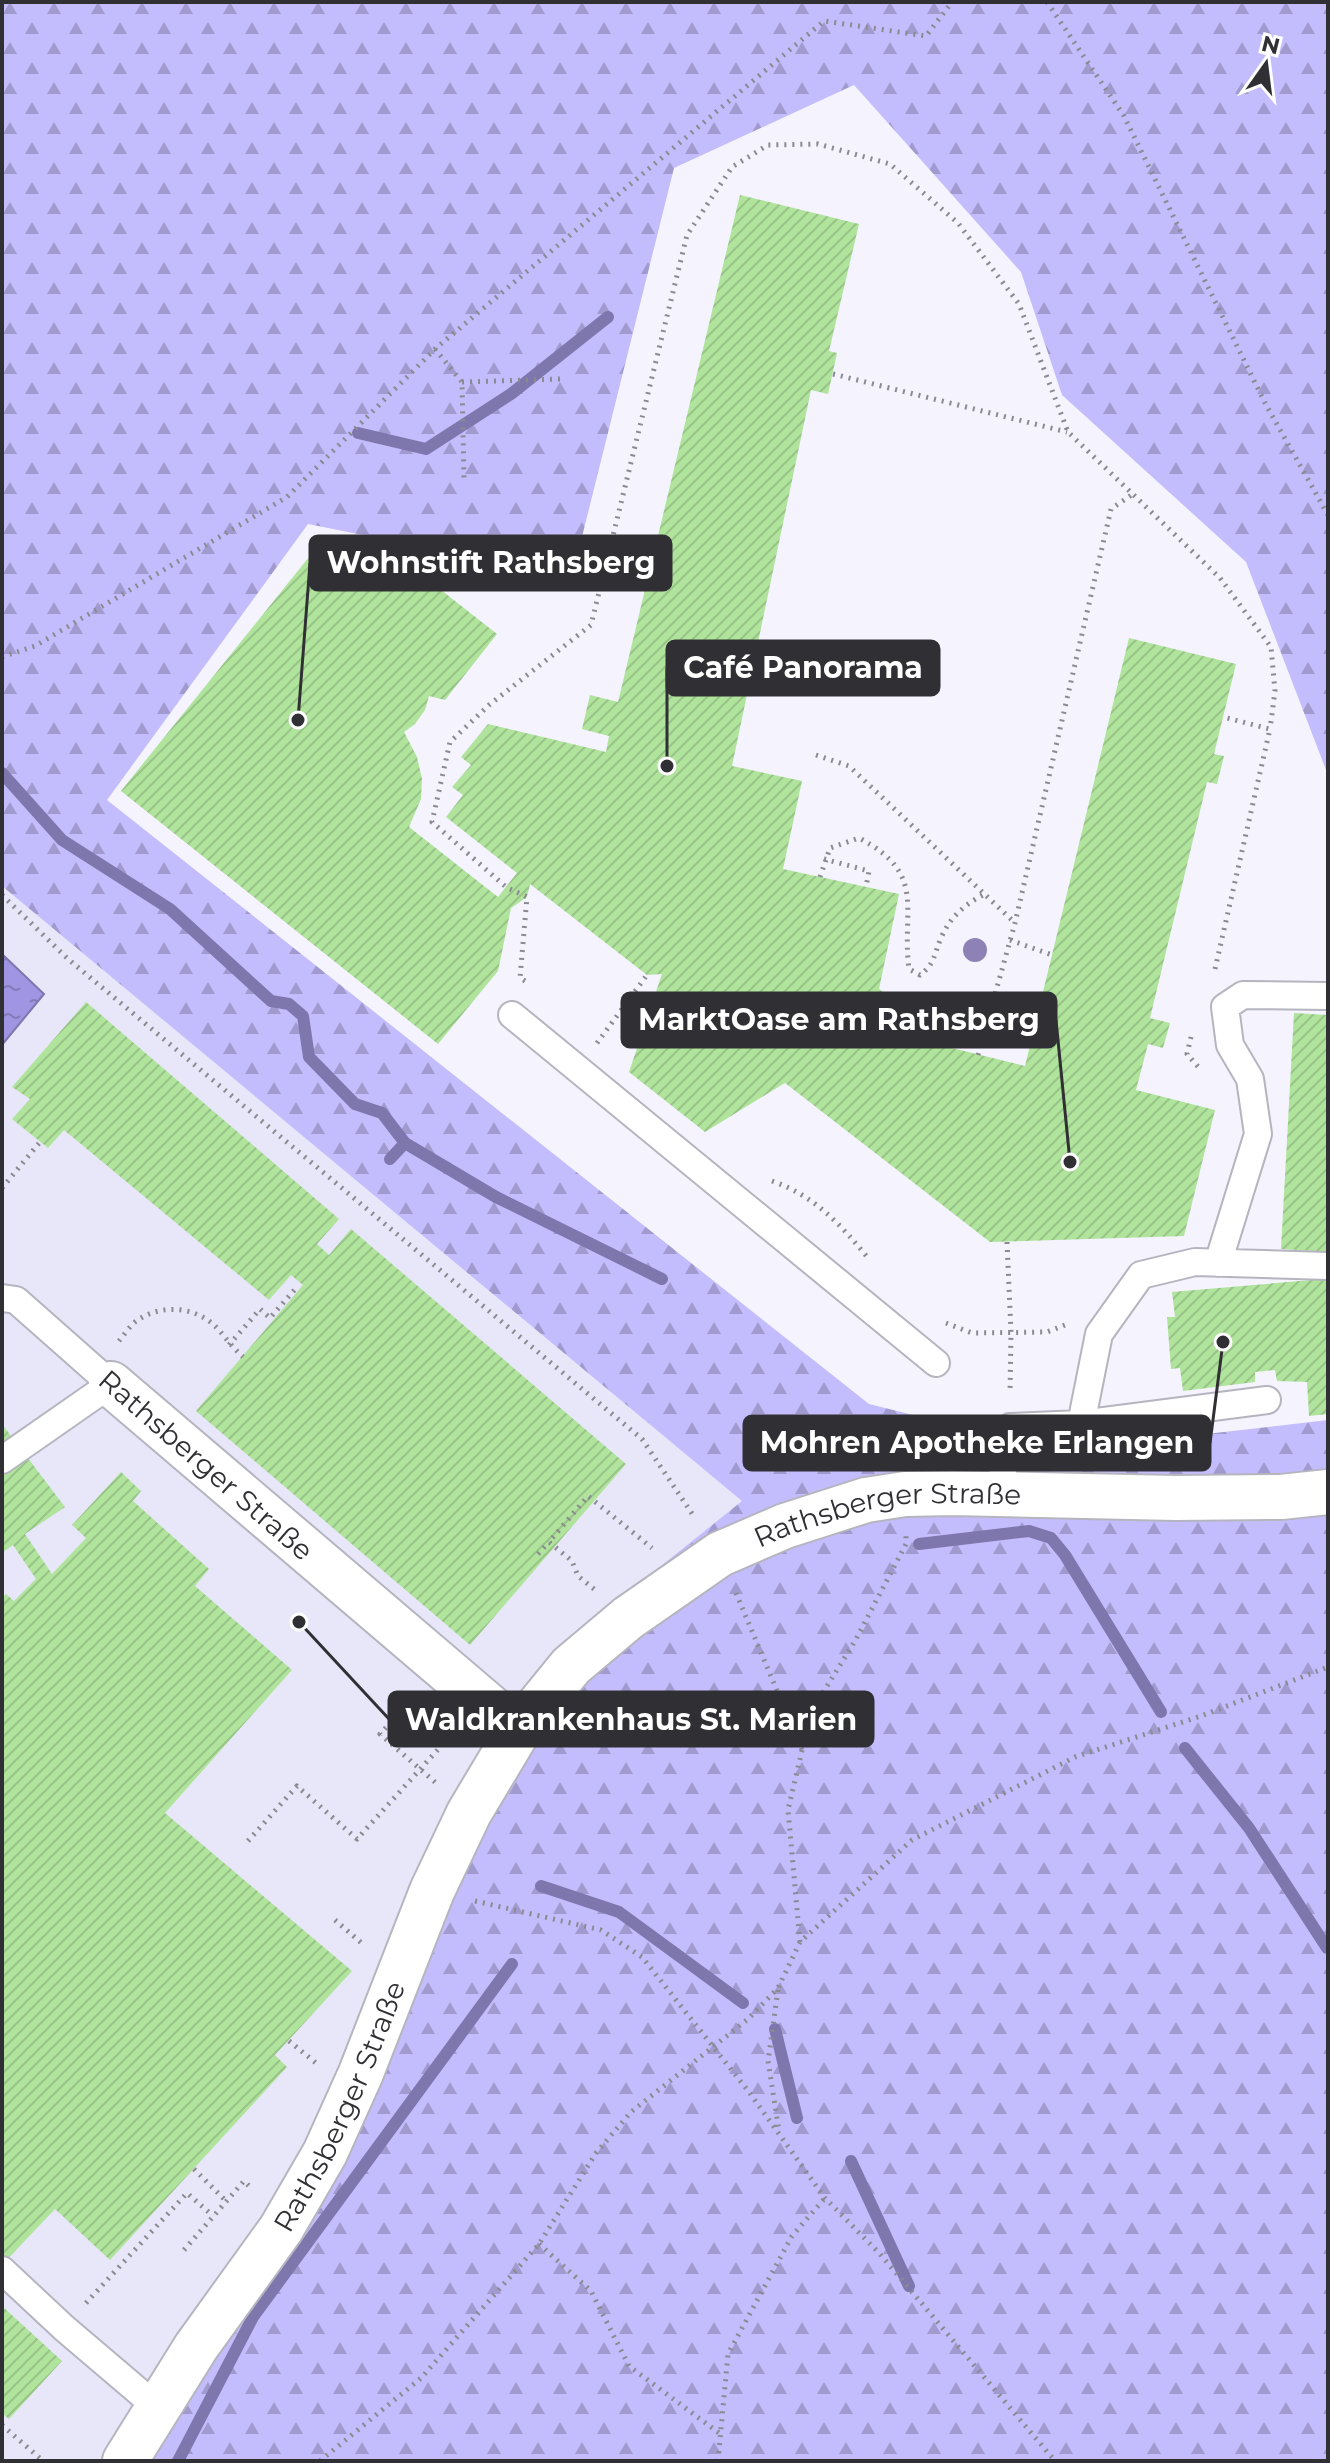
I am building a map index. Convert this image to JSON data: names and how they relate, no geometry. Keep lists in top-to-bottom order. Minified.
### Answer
{"streets":{"street":["Rathsberger Straße"]},"places":["Wohnstift Rathsberg","Café Panorama","MarktOase am Rathsberg","Mohren Apotheke Erlangen","Waldkrankenhaus St. Marien"],"north":"top"}
